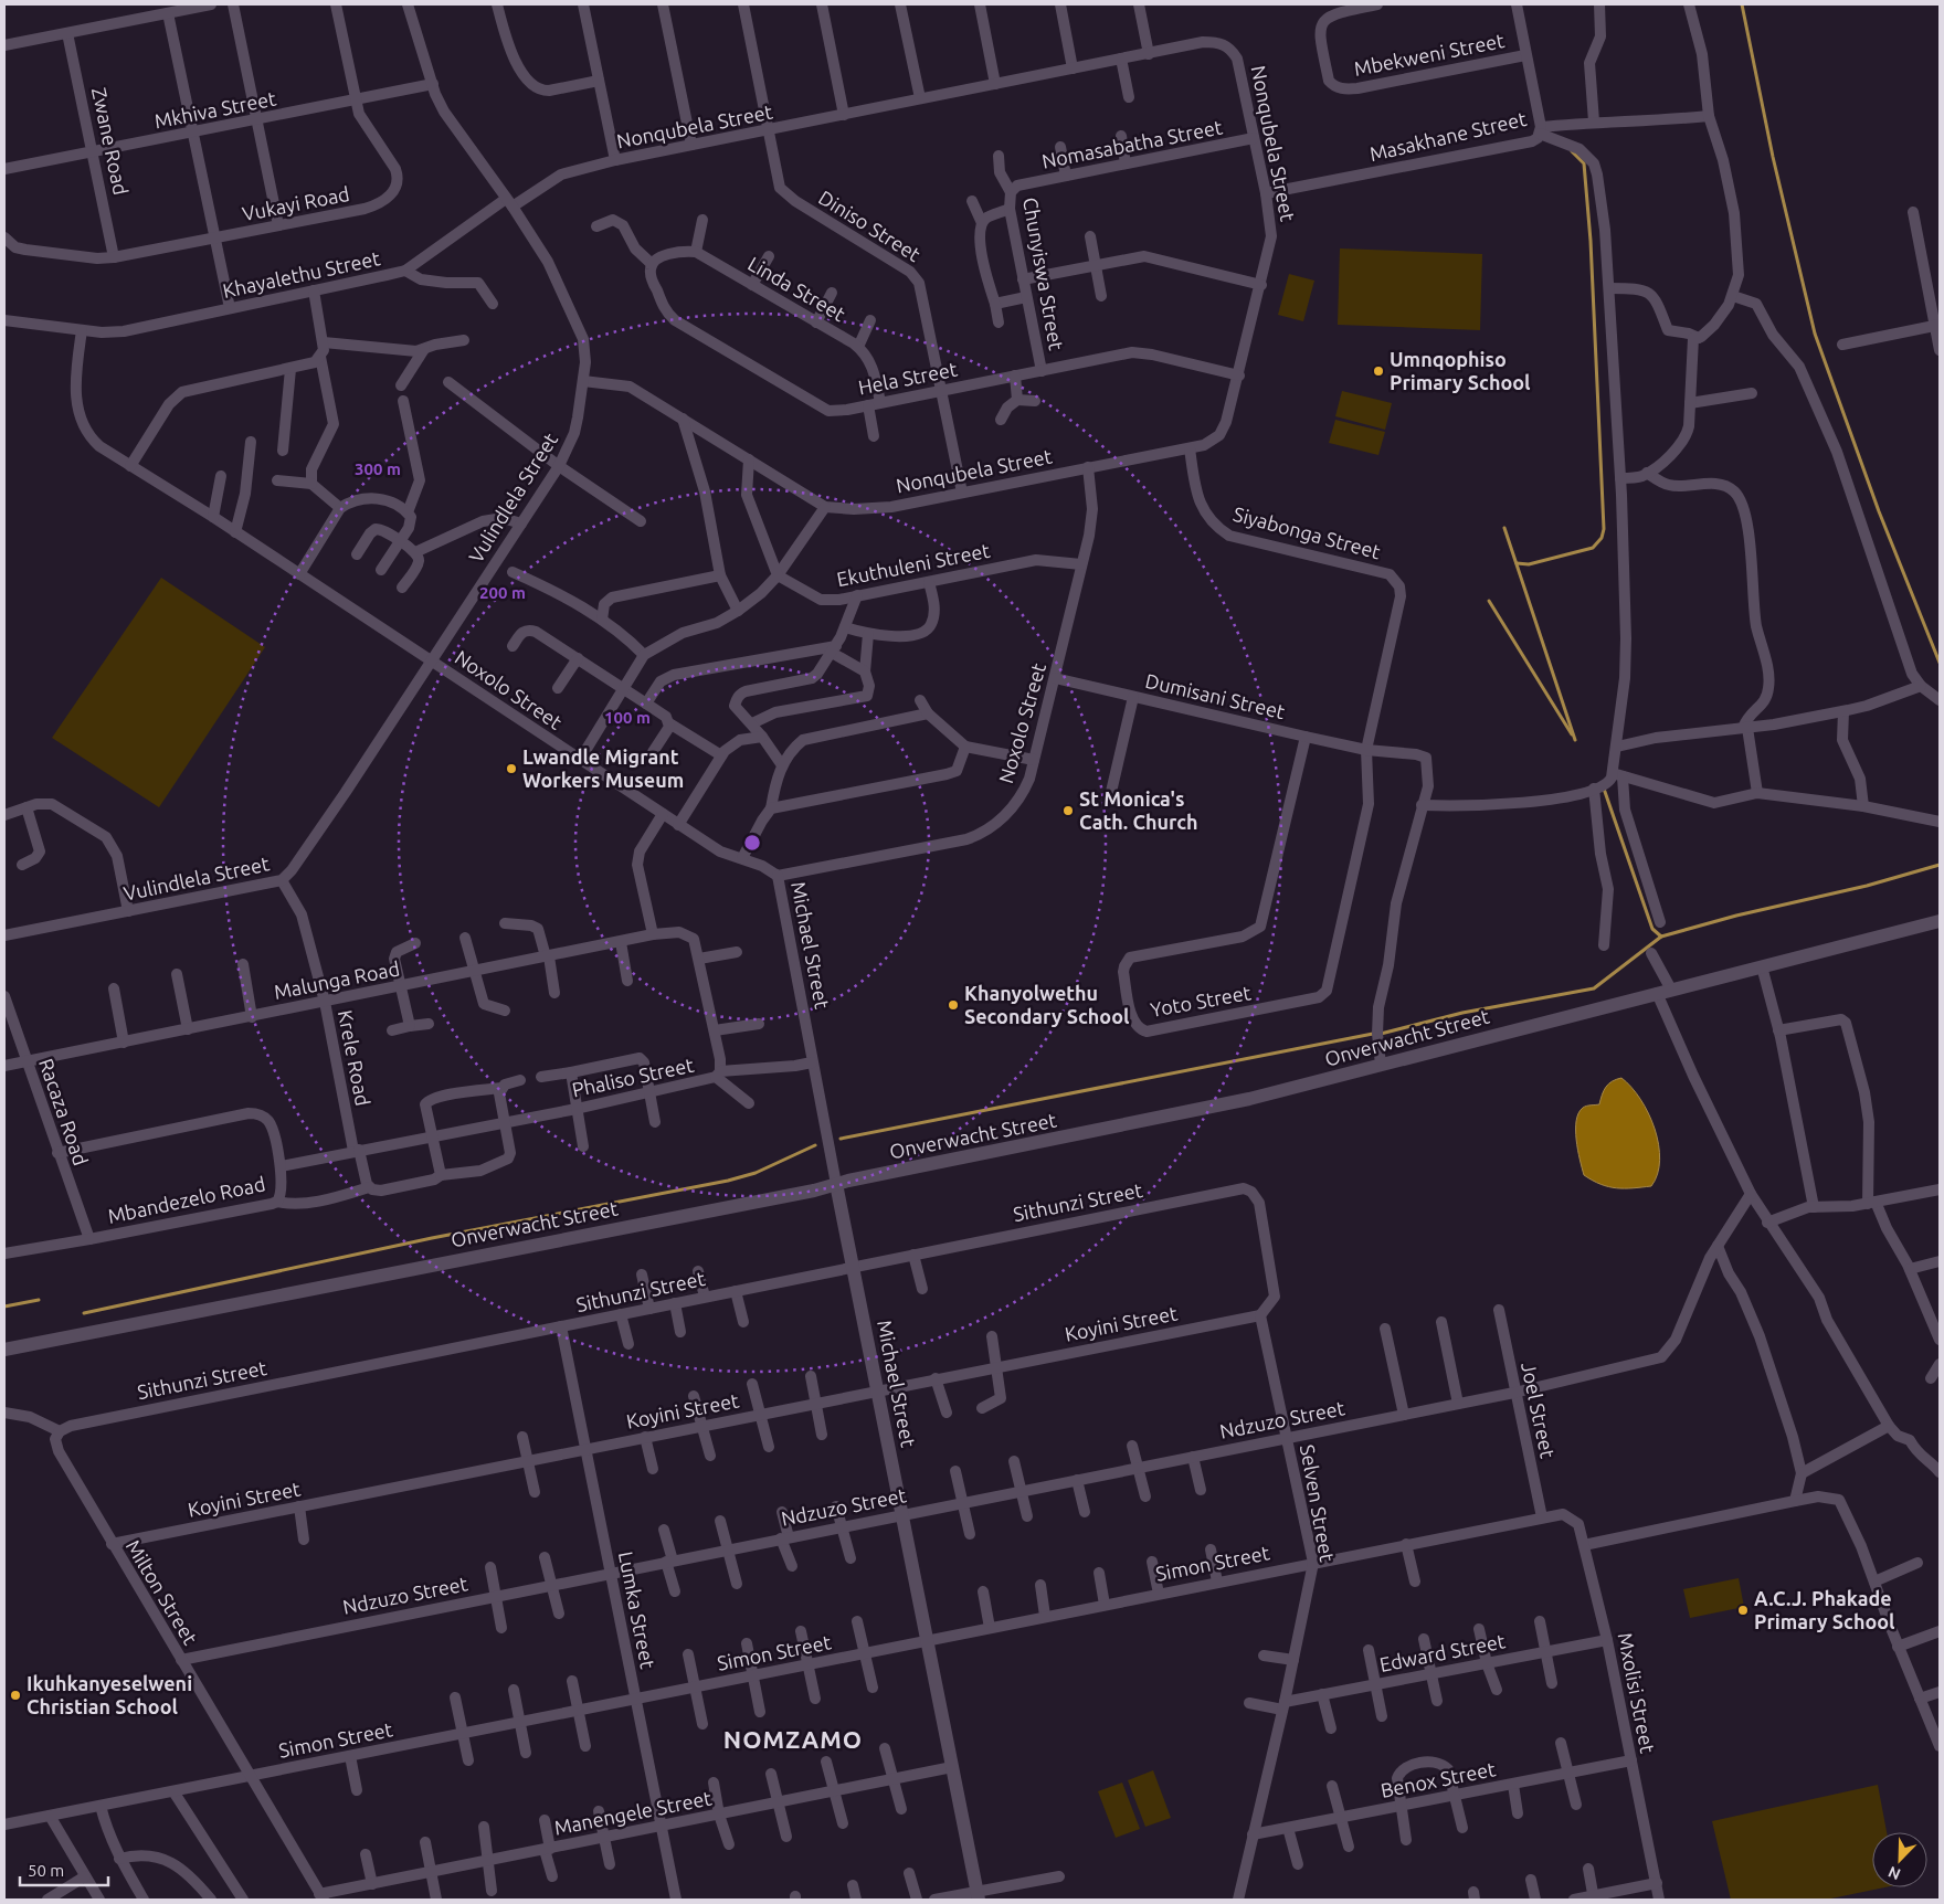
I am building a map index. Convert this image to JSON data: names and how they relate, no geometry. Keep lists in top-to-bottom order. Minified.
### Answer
{"streets":{"street":["Mbekweni Street","Mkhiva Street","Nonqubela Street","Masakhane Street","Zwane Road","Nomasabatha Street","Vukayi Road","Diniso Street","Chunyiswa Street","Khayalethu Street","Linda Street","Hela Street","Vulindlela Street","Siyabonga Street","Ekuthuleni Street","Noxolo Street","Dumisani Street","Michael Street","Malunga Road","Yoto Street","Onverwacht Street","Krele Road","Phaliso Street","Racaza Road","Mbandezelo Road","Sithunzi Street","Koyini Street","Joel Street","Ndzuzo Street","Selven Street","Simon Street","Milton Street","Lumka Street","Edward Street","Mxolisi Street","Benox Street","Manengele Street"]},"crossings":[["Mbekweni Street","Masakhane Street"],["Mkhiva Street","Zwane Road"],["Mkhiva Street","Vukayi Road"],["Mkhiva Street","Vulindlela Street"],["Nonqubela Street","Masakhane Street"],["Nonqubela Street","Nomasabatha Street"],["Nonqubela Street","Diniso Street"],["Nonqubela Street","Khayalethu Street"],["Nonqubela Street","Hela Street"],["Nonqubela Street","Vulindlela Street"],["Nonqubela Street","Siyabonga Street"],["Nonqubela Street","Noxolo Street"],["Zwane Road","Vukayi Road"],["Nomasabatha Street","Chunyiswa Street"],["Diniso Street","Hela Street"],["Chunyiswa Street","Hela Street"],["Khayalethu Street","Vulindlela Street"],["Khayalethu Street","Noxolo Street"],["Linda Street","Hela Street"],["Vulindlela Street","Noxolo Street"],["Vulindlela Street","Krele Road"],["Siyabonga Street","Dumisani Street"],["Siyabonga Street","Yoto Street"],["Ekuthuleni Street","Noxolo Street"],["Noxolo Street","Dumisani Street"],["Noxolo Street","Michael Street"],["Dumisani Street","Yoto Street"],["Michael Street","Onverwacht Street"],["Michael Street","Sithunzi Street"],["Michael Street","Koyini Street"],["Michael Street","Ndzuzo Street"],["Michael Street","Simon Street"],["Michael Street","Manengele Street"],["Malunga Road","Krele Road"],["Malunga Road","Phaliso Street"],["Malunga Road","Racaza Road"],["Krele Road","Phaliso Street"],["Phaliso Street","Mbandezelo Road"],["Racaza Road","Mbandezelo Road"],["Sithunzi Street","Koyini Street"],["Sithunzi Street","Selven Street"],["Sithunzi Street","Milton Street"],["Sithunzi Street","Lumka Street"],["Koyini Street","Selven Street"],["Koyini Street","Milton Street"],["Koyini Street","Lumka Street"],["Joel Street","Ndzuzo Street"],["Joel Street","Simon Street"],["Joel Street","Mxolisi Street"],["Ndzuzo Street","Selven Street"],["Ndzuzo Street","Milton Street"],["Ndzuzo Street","Lumka Street"],["Selven Street","Simon Street"],["Selven Street","Edward Street"],["Selven Street","Benox Street"],["Simon Street","Milton Street"],["Simon Street","Lumka Street"],["Simon Street","Mxolisi Street"],["Milton Street","Manengele Street"],["Lumka Street","Manengele Street"],["Edward Street","Mxolisi Street"],["Mxolisi Street","Benox Street"]],"districts":["NOMZAMO"],"places":["Umnqophiso Primary School","Lwandle Migrant Workers Museum","St Monica's Cath. Church","Khanyolwethu Secondary School","A.C.J. Phakade Primary School","Ikuhkanyeselweni Christian School"],"scale_bar":"50 m","north":"bottom left","rings":["300 m","200 m","100 m"]}
